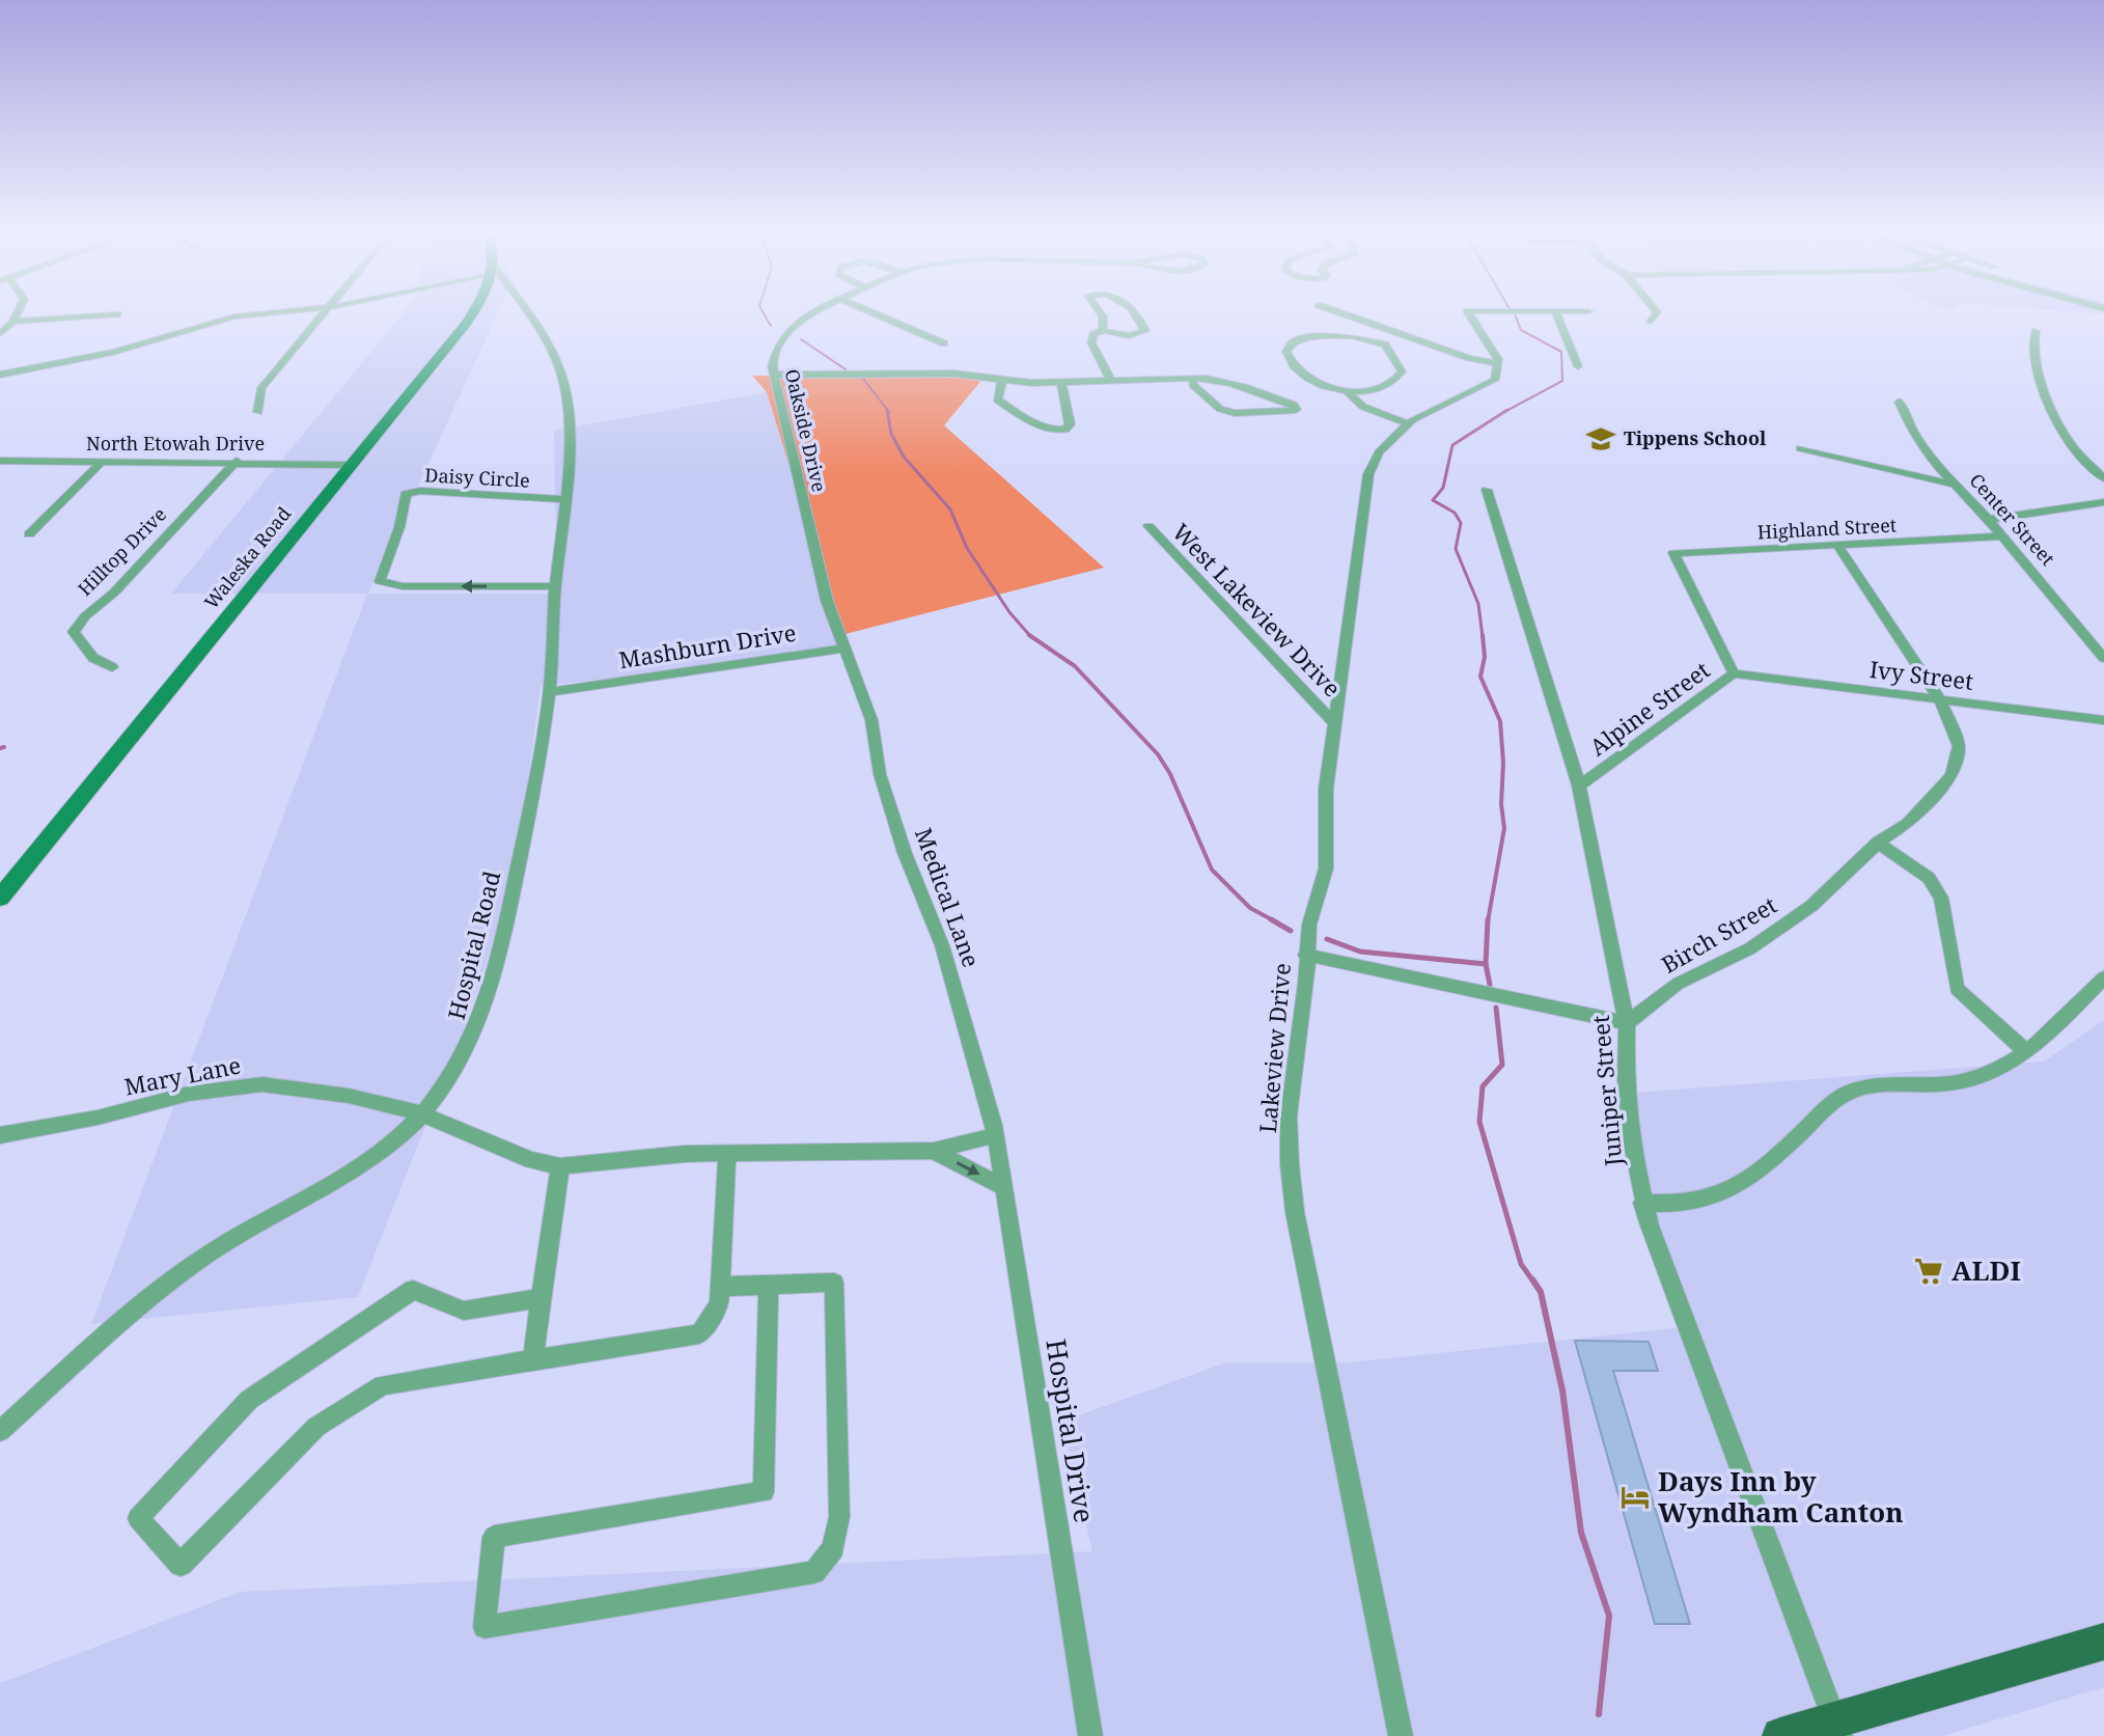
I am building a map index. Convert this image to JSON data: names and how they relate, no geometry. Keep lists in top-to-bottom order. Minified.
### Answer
{"streets":{"main road":["Waleska Road"],"street":["Oakside Drive","North Etowah Drive","Daisy Circle","Center Street","Highland Street","Hilltop Drive","West Lakeview Drive","Mashburn Drive","Ivy Street","Alpine Street","Medical Lane","Birch Street","Hospital Road","Lakeview Drive","Mary Lane","Juniper Street","Hospital Drive"]},"crossings":[["Oakside Drive","Mashburn Drive"],["Oakside Drive","Medical Lane"],["North Etowah Drive","Hilltop Drive"],["North Etowah Drive","Waleska Road"],["Daisy Circle","Hospital Road"],["Center Street","Highland Street"],["Highland Street","Alpine Street"],["Highland Street","Birch Street"],["West Lakeview Drive","Lakeview Drive"],["Mashburn Drive","Medical Lane"],["Mashburn Drive","Hospital Road"],["Ivy Street","Alpine Street"],["Ivy Street","Birch Street"],["Alpine Street","Juniper Street"],["Medical Lane","Hospital Drive"],["Birch Street","Juniper Street"],["Hospital Road","Mary Lane"]],"places":{"school or university":["Tippens School"],"supermarket":["ALDI"],"hotel":["Days Inn by Wyndham Canton"]}}
